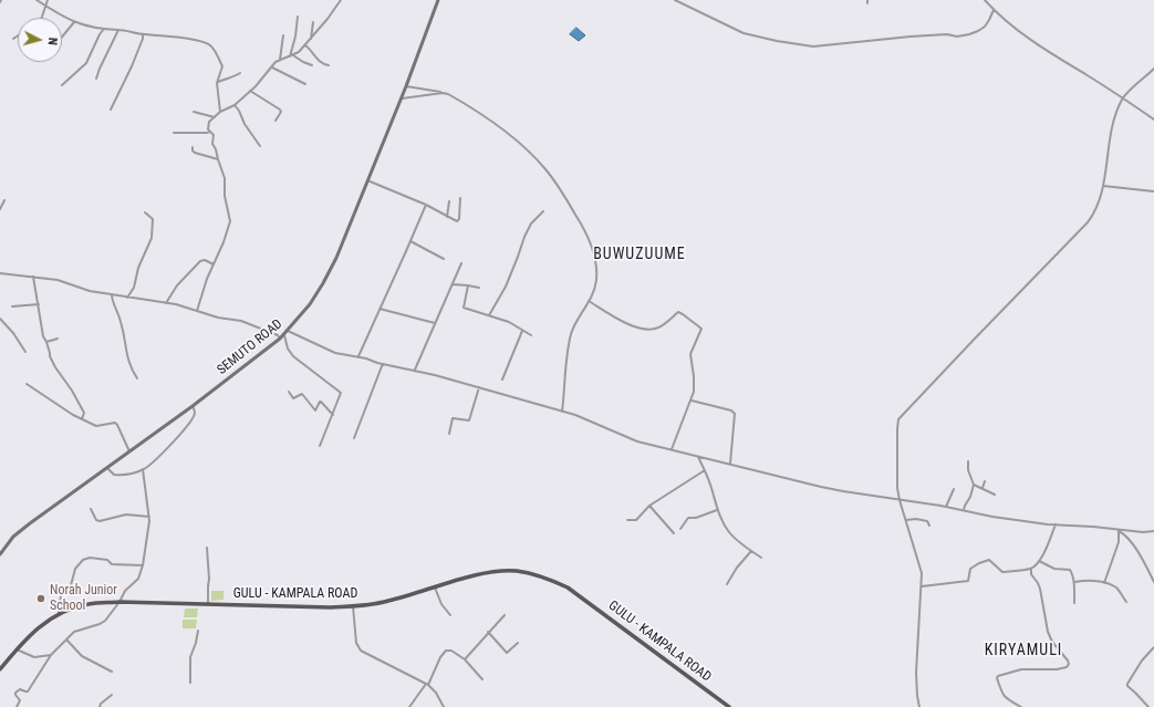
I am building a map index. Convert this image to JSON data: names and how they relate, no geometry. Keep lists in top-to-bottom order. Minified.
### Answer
{"streets":{"main road":["SEMUTO ROAD","GULU - KAMPALA ROAD"]},"districts":["BUWUZUUME","KIRYAMULI"],"places":["Norah Junior School"],"north":"right"}
